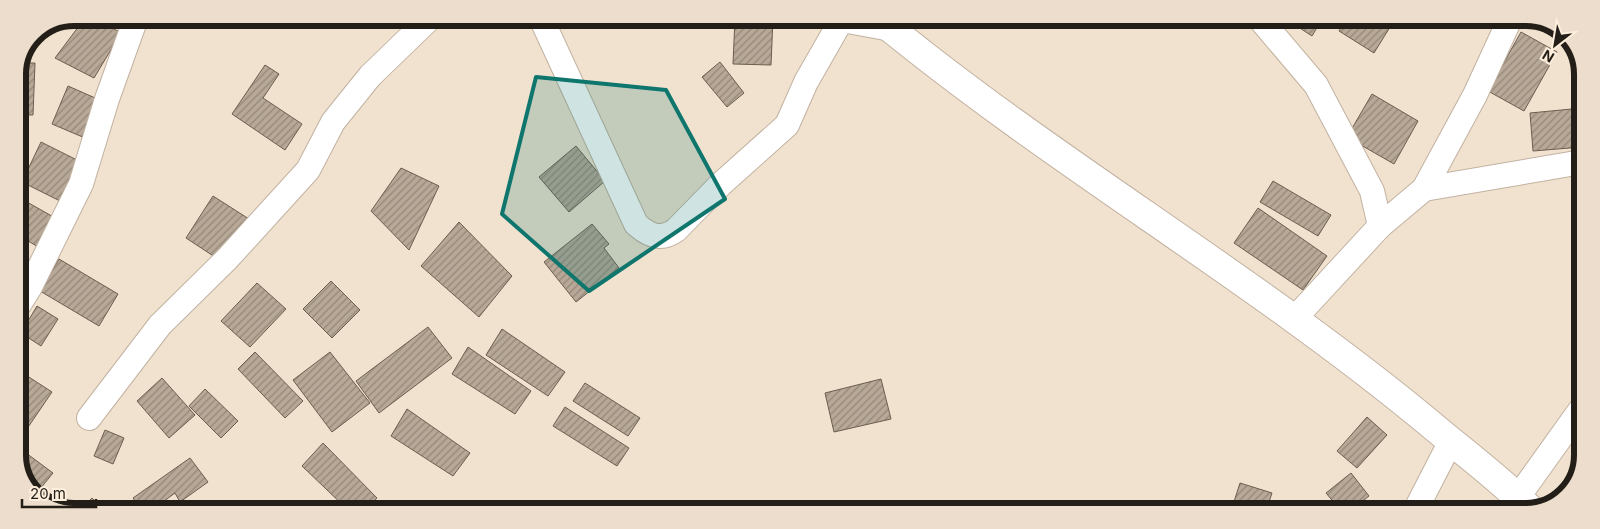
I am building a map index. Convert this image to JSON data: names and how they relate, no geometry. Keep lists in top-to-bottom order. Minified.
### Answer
{"scale_bar":"20 m","north":"bottom left"}
